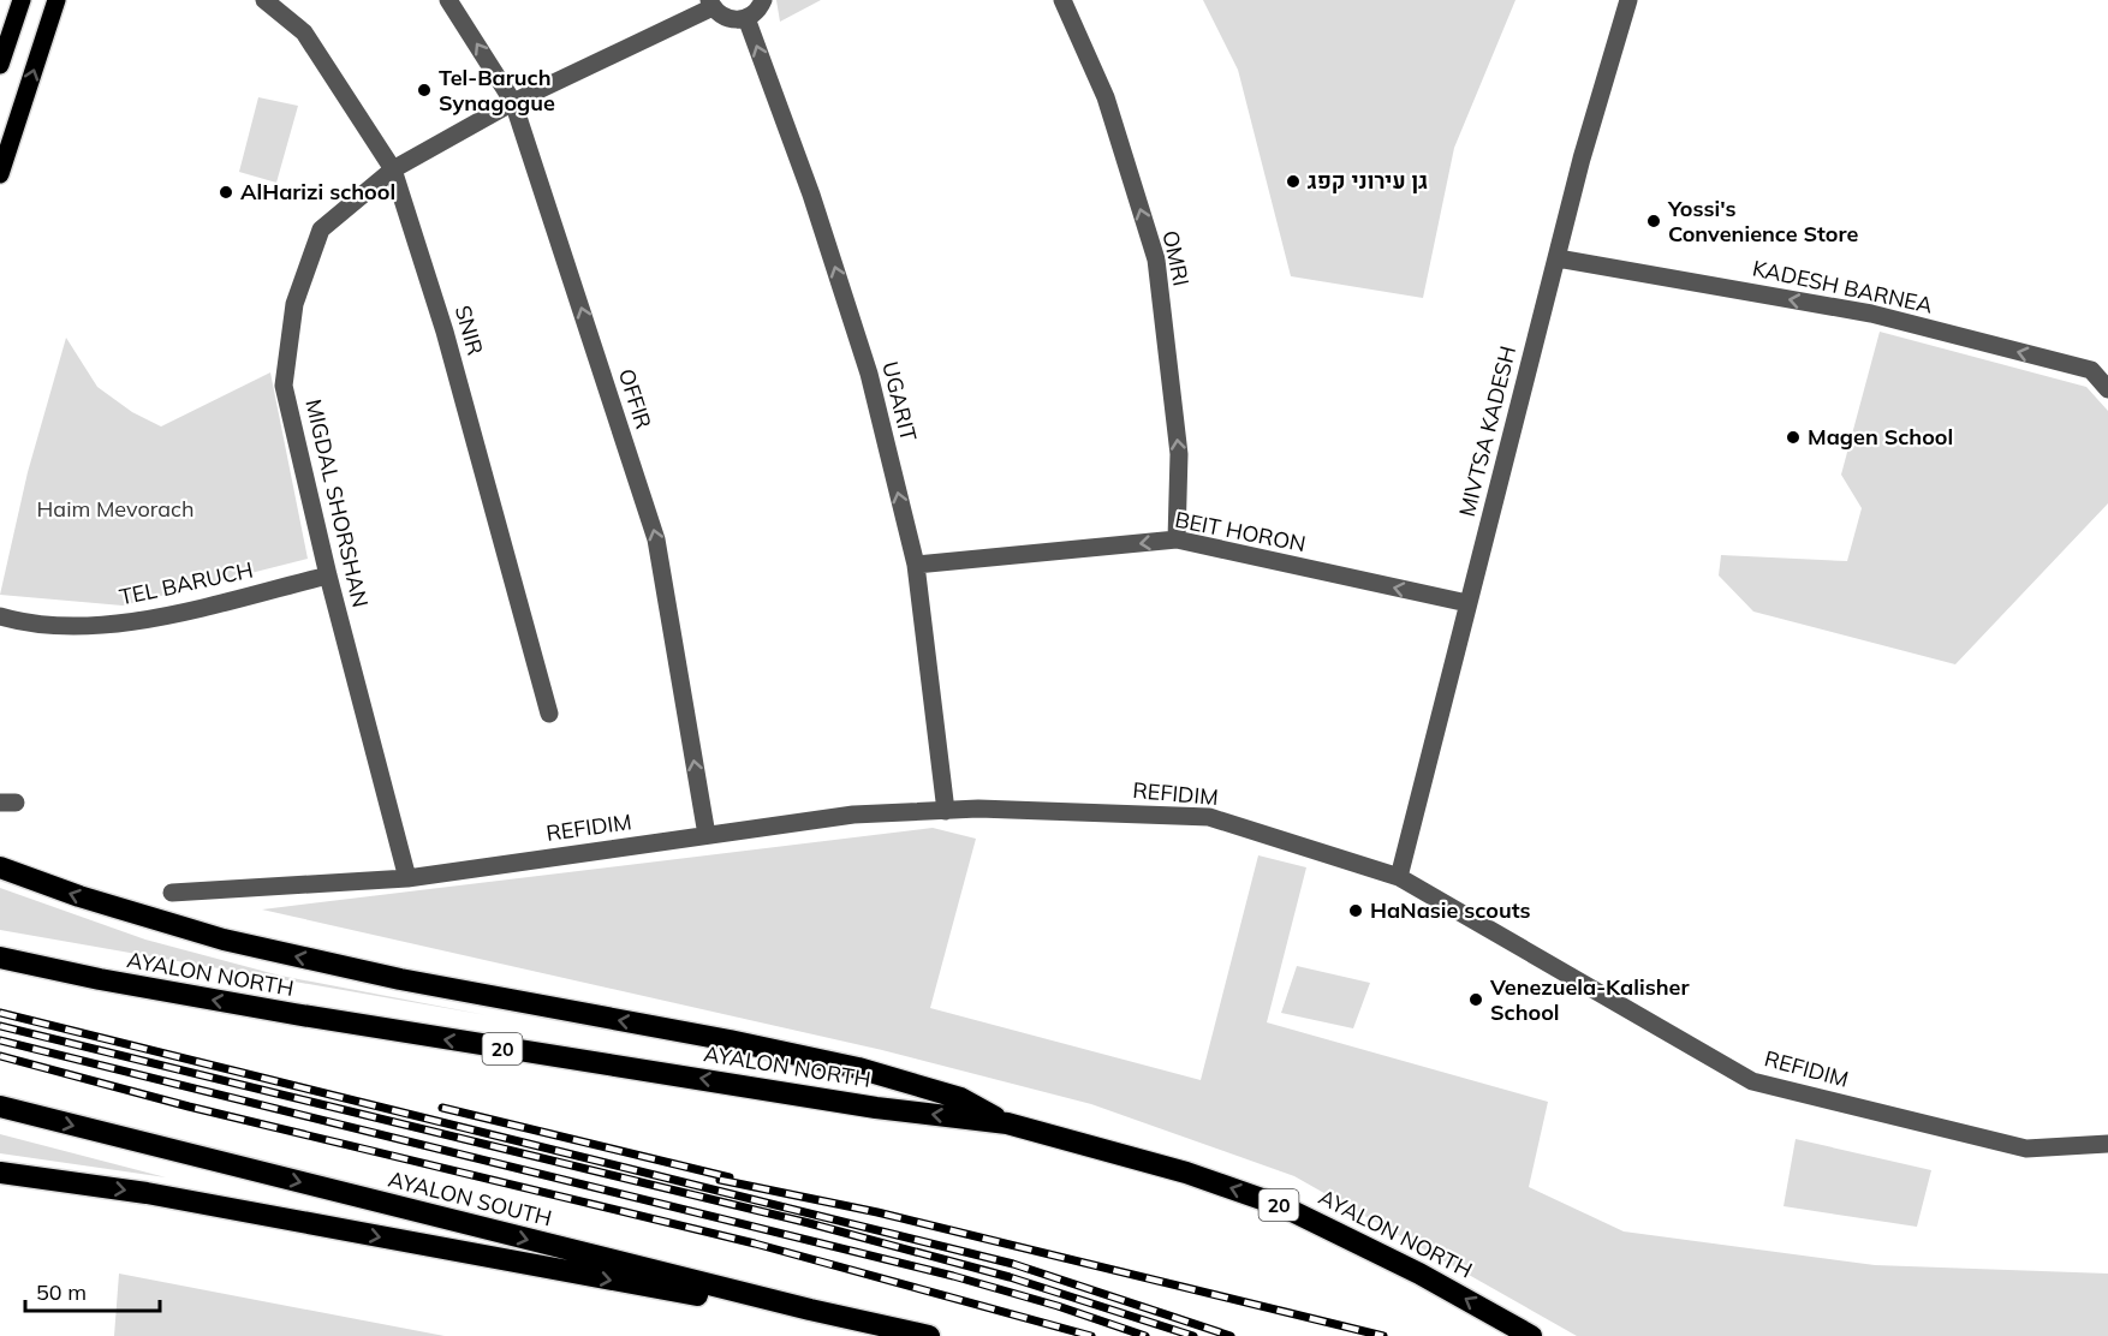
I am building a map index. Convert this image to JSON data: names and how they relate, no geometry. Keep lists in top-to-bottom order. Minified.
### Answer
{"streets":{"highway":["AYALON NORTH","20","AYALON SOUTH"],"street":["OMRI","KADESH BARNEA","SNIR","OFFIR","UGARIT","MIVTSA KADESH","MIGDAL SHORSHAN","BEIT HORON","TEL BARUCH","REFIDIM"]},"crossings":[["OMRI","BEIT HORON"],["KADESH BARNEA","MIVTSA KADESH"],["SNIR","MIGDAL SHORSHAN"],["OFFIR","MIGDAL SHORSHAN"],["OFFIR","REFIDIM"],["UGARIT","BEIT HORON"],["UGARIT","REFIDIM"],["MIVTSA KADESH","BEIT HORON"],["MIVTSA KADESH","REFIDIM"],["MIGDAL SHORSHAN","TEL BARUCH"],["MIGDAL SHORSHAN","REFIDIM"]],"one_way":["OMRI","KADESH BARNEA","OFFIR","UGARIT","BEIT HORON"],"parks":["Haim Mevorach"],"places":["Tel-Baruch Synagogue","גן עירוני קפג","AlHarizi school","Yossi's Convenience Store","Magen School","HaNasie scouts","Venezuela-Kalisher School"],"scale_bar":"50 m"}
